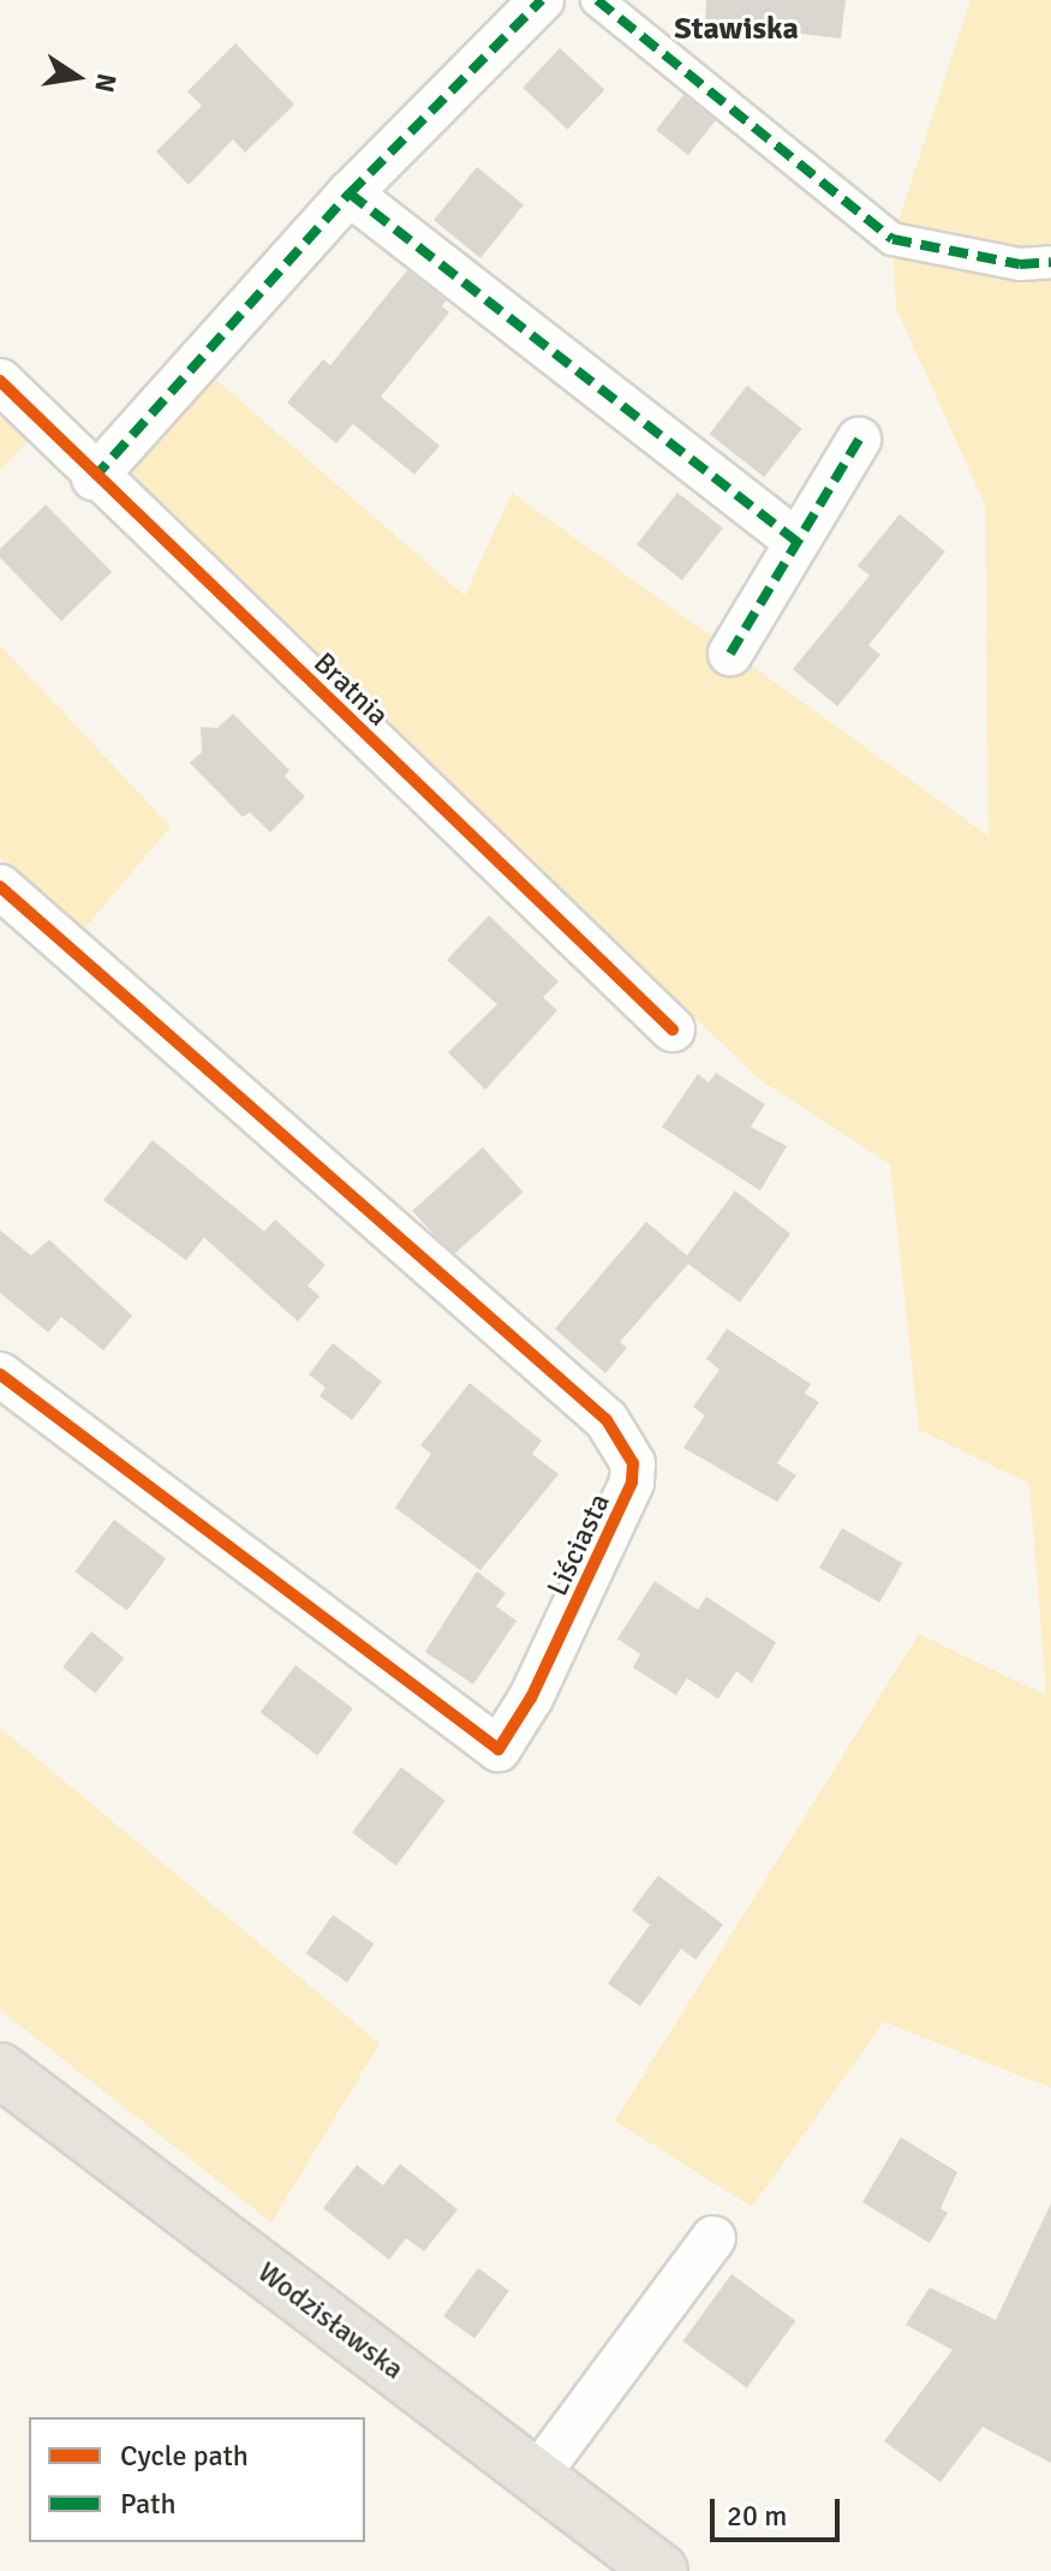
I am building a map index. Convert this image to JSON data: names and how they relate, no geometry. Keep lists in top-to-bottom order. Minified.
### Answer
{"streets":{"main road":["Wodzisławska"],"street":["Bratnia","Liściasta"]},"districts":["Stawiska"],"legend":["Cycle path","Path"],"scale_bar":"20 m","north":"right"}
